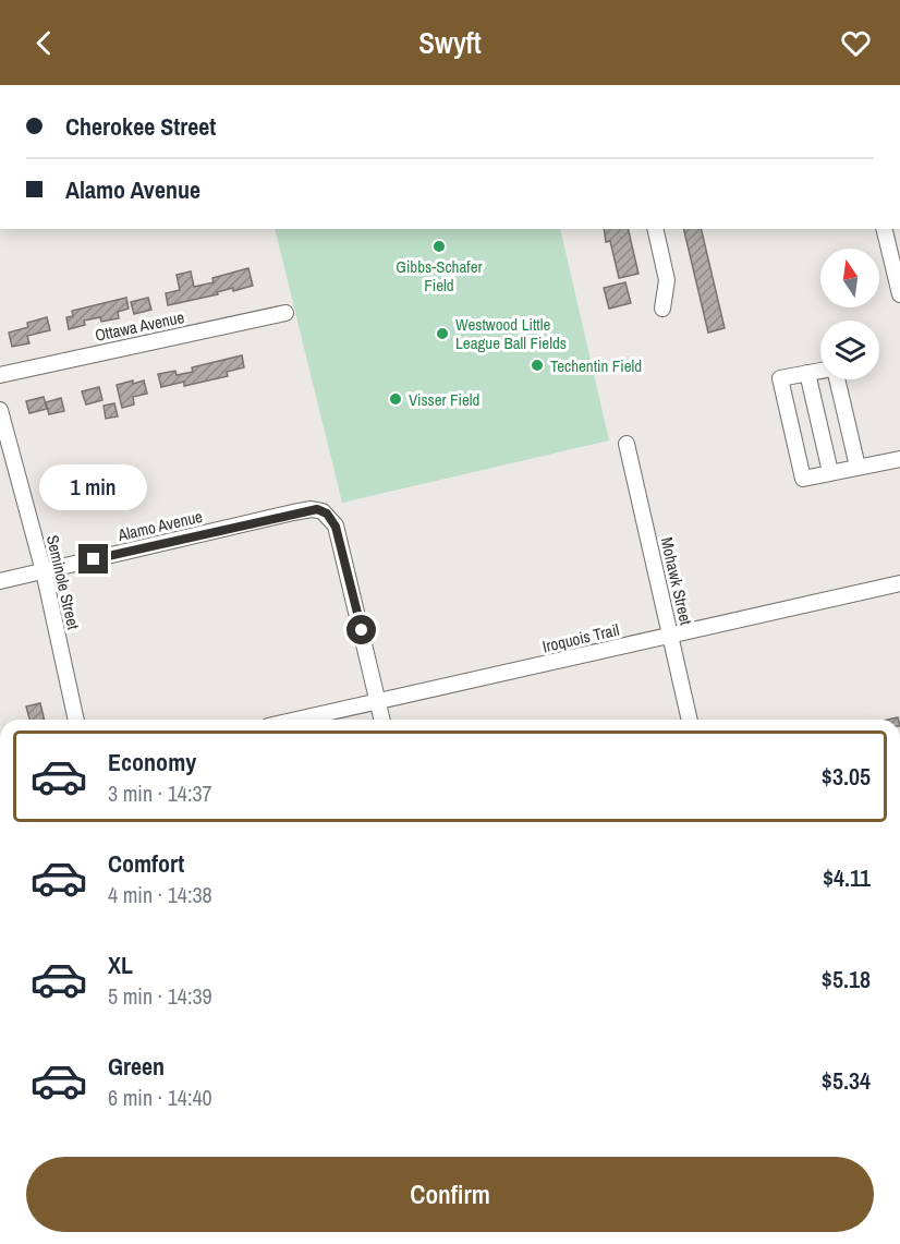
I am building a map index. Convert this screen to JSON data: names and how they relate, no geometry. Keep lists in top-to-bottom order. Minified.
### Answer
{"streets":{"street":["Ottawa Avenue","Alamo Avenue","Mohawk Street","Seminole Street","Iroquois Trail"]},"crossings":[["Alamo Avenue","Seminole Street"],["Alamo Avenue","Iroquois Trail"],["Mohawk Street","Iroquois Trail"]],"places":["Gibbs-Schafer Field","Westwood Little League Ball Fields","Techentin Field","Visser Field"],"north":"top","page":{"header":"Swyft","banner":["Cherokee Street","Alamo Avenue"],"bubble":"1 min","list":[{"name":"Economy","note":"3 min · 14:37","value":"$3.05"},{"name":"Comfort","note":"4 min · 14:38","value":"$4.11"},{"name":"XL","note":"5 min · 14:39","value":"$5.18"},{"name":"Green","note":"6 min · 14:40","value":"$5.34"}],"buttons":"Confirm"}}
